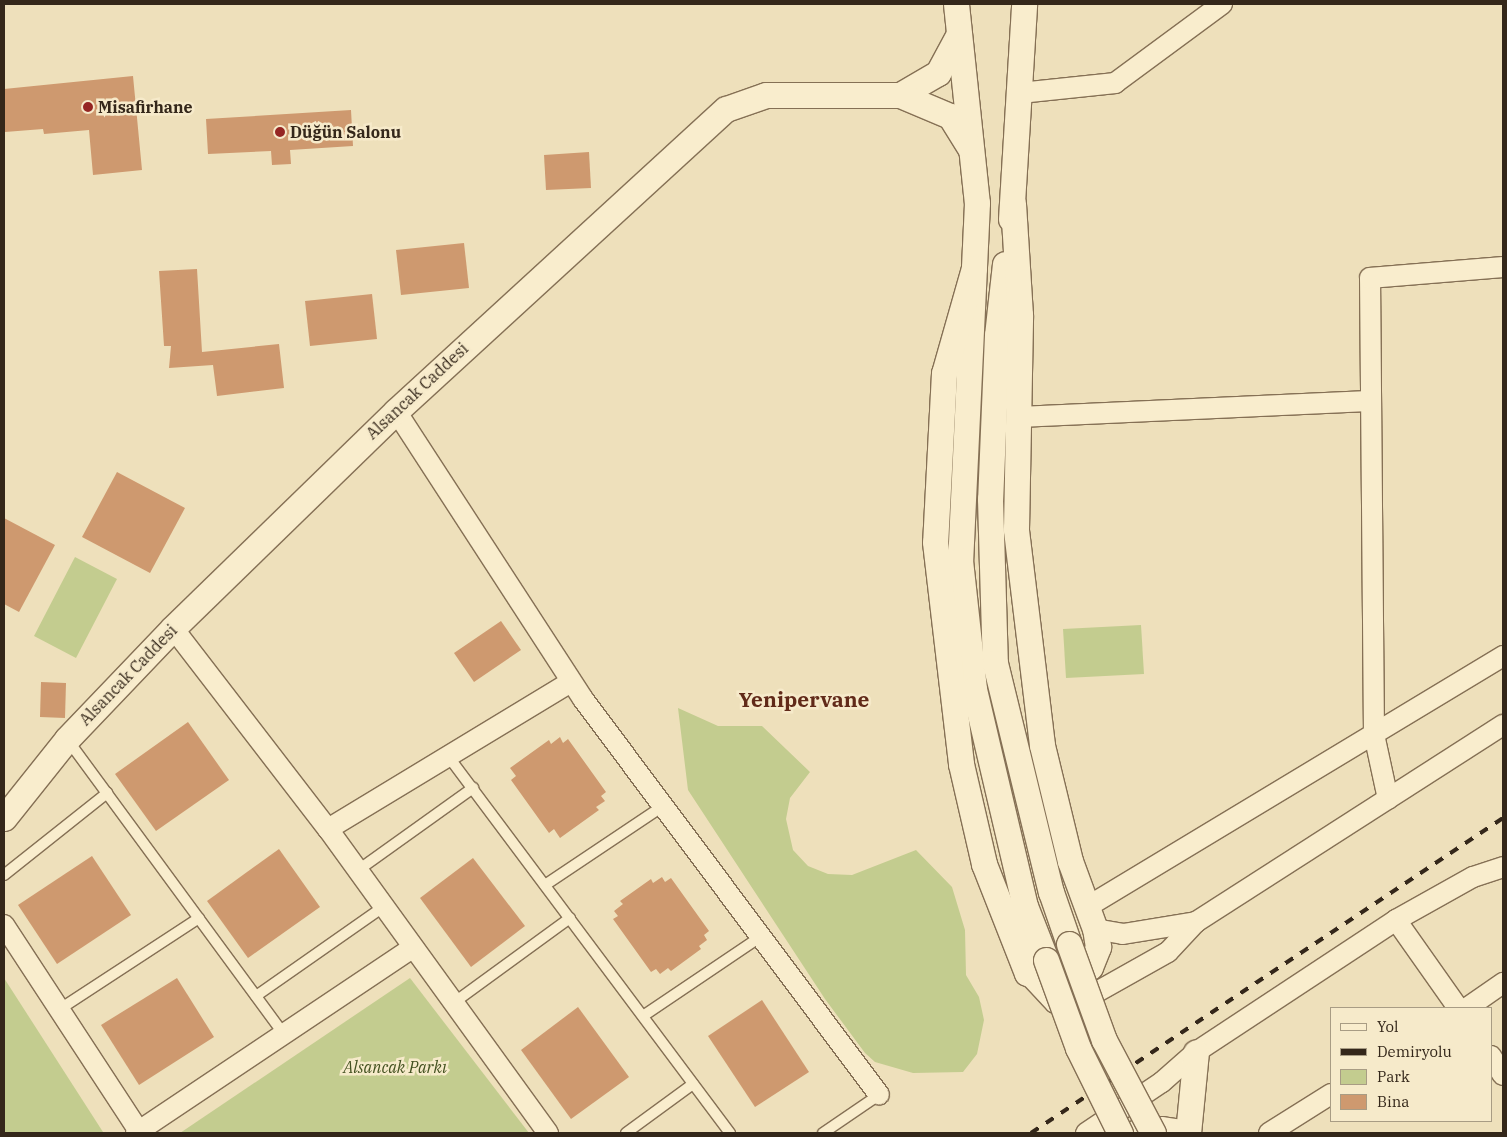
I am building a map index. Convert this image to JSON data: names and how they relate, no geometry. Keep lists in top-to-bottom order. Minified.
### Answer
{"streets":{"street":["Alsancak Caddesi"]},"districts":["Yenipervane"],"parks":["Alsancak Parkı"],"places":["Misafirhane","Düğün Salonu"],"legend":["Yol","Demiryolu","Park","Bina"]}
